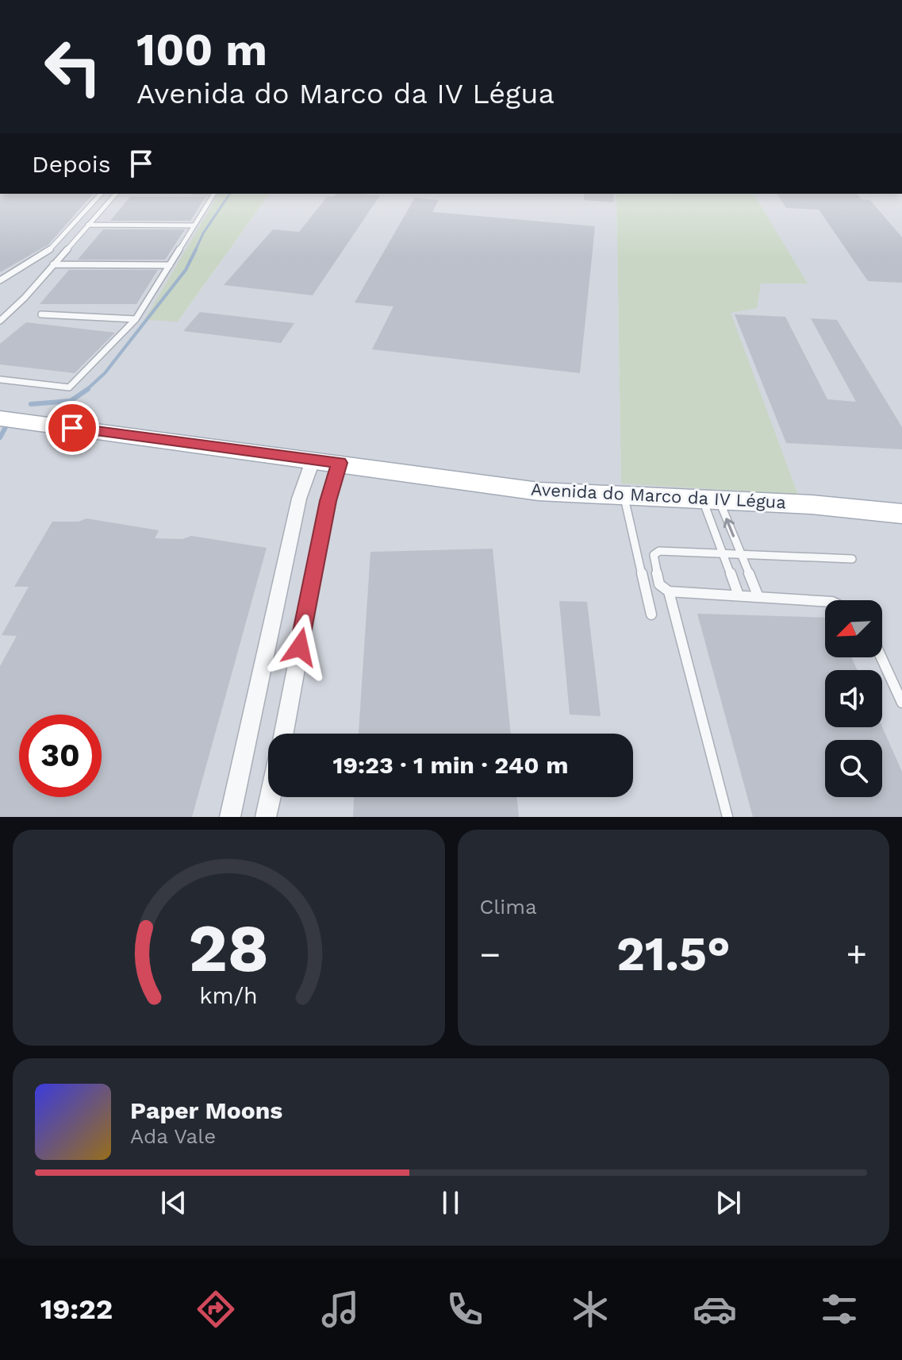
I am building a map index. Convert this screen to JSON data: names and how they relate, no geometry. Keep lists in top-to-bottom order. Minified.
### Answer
{"streets":{"main road":["Avenida do Marco da IV Légua"]},"north":"bottom left","page":{"turn":["100 m","Avenida do Marco da IV Légua"],"then":"Depois","limit":"30","trip":"19:23 · 1 min · 240 m","tile":"Clima","heat":["−","21.5°","+"],"song":["Paper Moons","Ada Vale"],"tabs":"19:22","gauge":["28","km/h"]}}
